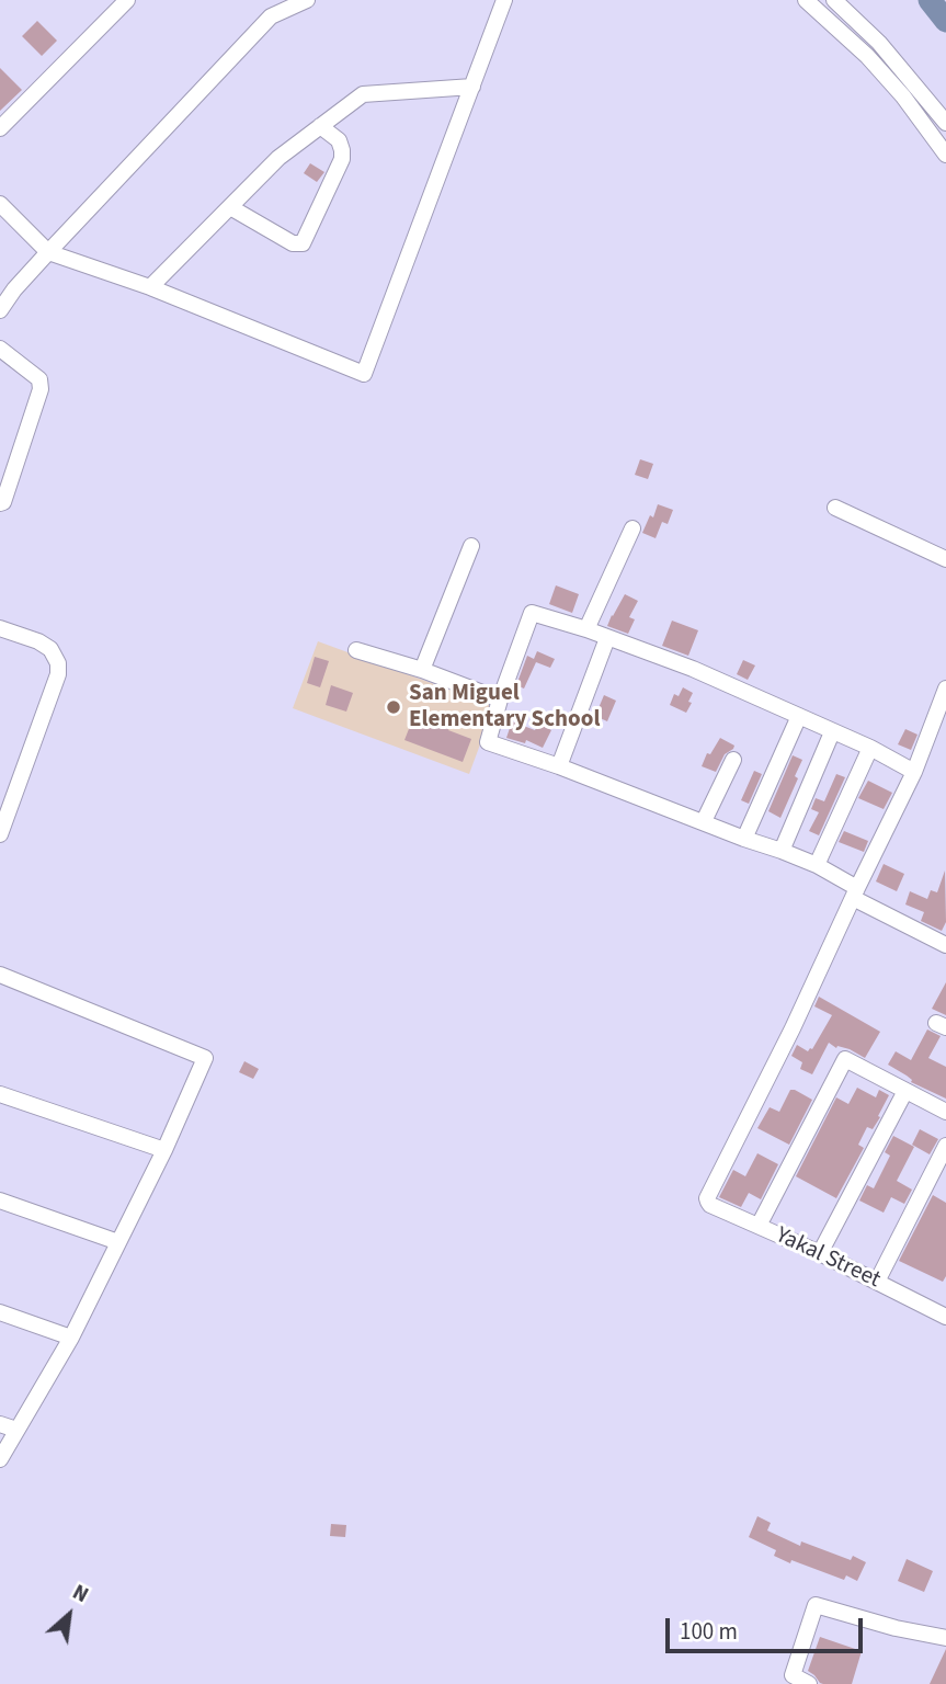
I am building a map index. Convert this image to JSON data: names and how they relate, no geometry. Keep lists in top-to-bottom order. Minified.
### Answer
{"streets":{"street":["Yakal Street"]},"places":["San Miguel Elementary School"],"scale_bar":"100 m","north":"top right"}
